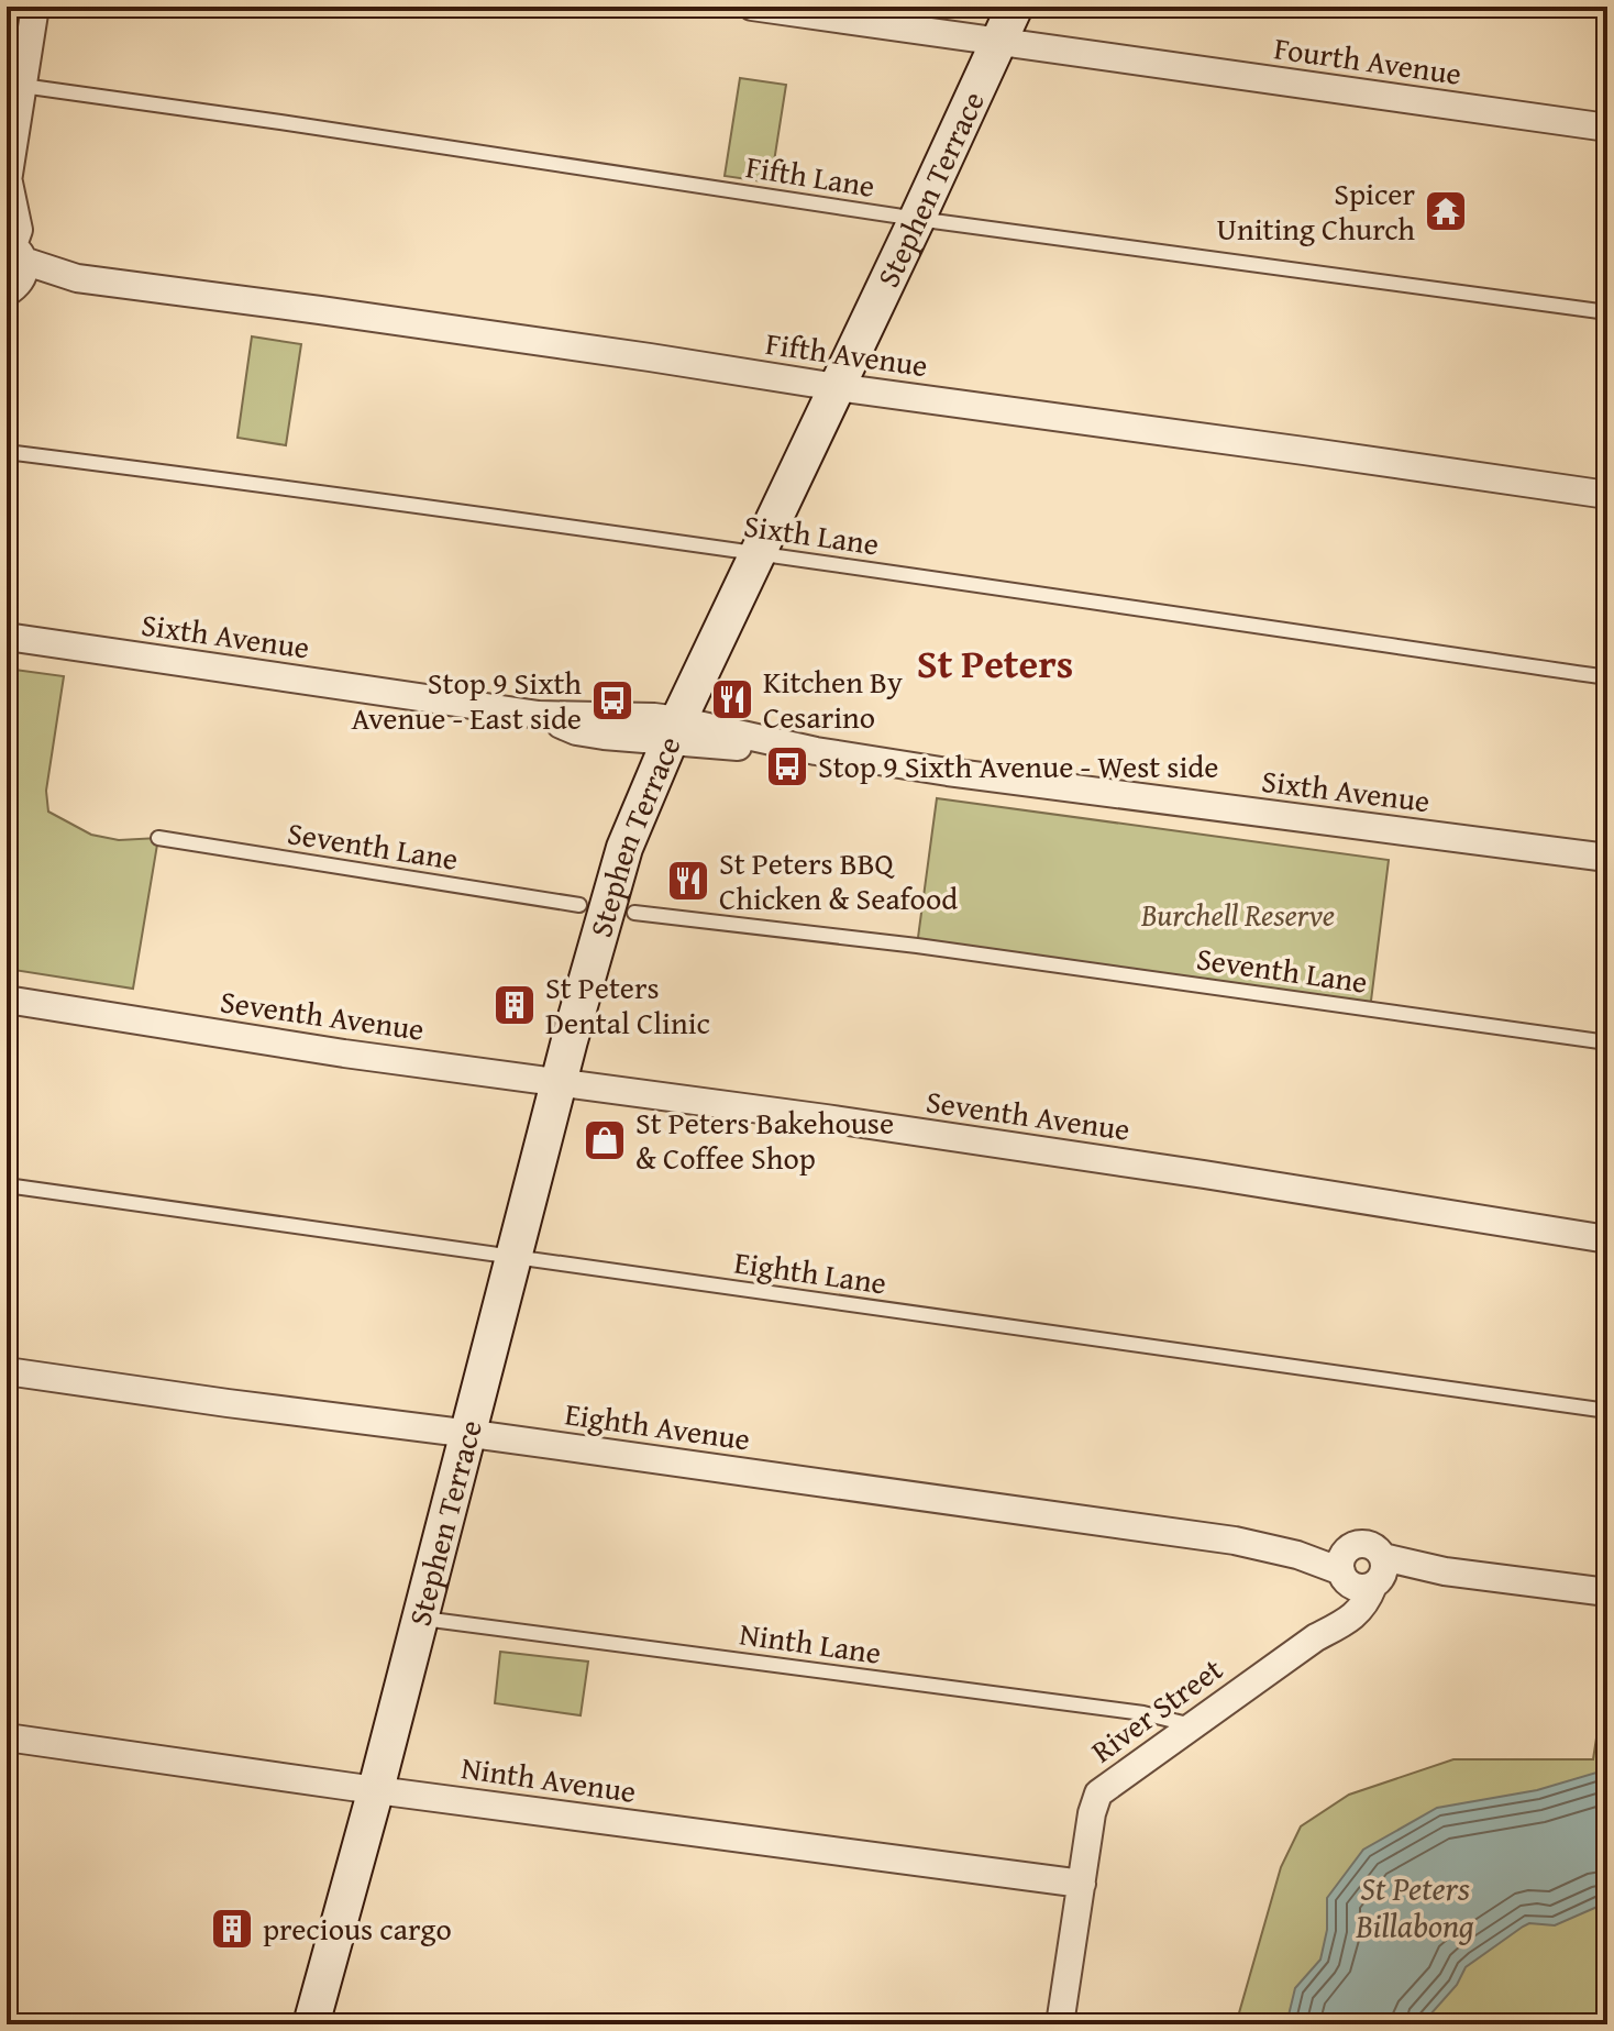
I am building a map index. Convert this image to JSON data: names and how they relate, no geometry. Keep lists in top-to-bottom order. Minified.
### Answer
{"streets":{"main road":["Stephen Terrace"],"street":["Fourth Avenue","Fifth Avenue","Sixth Avenue","Seventh Avenue","Eighth Avenue","River Street","Ninth Avenue"],"lane":["Fifth Lane","Sixth Lane","Seventh Lane","Eighth Lane","Ninth Lane"]},"crossings":[["Fourth Avenue","Stephen Terrace"],["Fifth Lane","Stephen Terrace"],["Stephen Terrace","Fifth Avenue"],["Stephen Terrace","Sixth Lane"],["Stephen Terrace","Sixth Avenue"],["Stephen Terrace","Seventh Avenue"],["Stephen Terrace","Eighth Lane"],["Stephen Terrace","Eighth Avenue"],["Stephen Terrace","Ninth Lane"],["Stephen Terrace","Ninth Avenue"],["Eighth Avenue","River Street"],["Ninth Lane","River Street"],["River Street","Ninth Avenue"]],"districts":["St Peters"],"water":["St Peters Billabong"],"parks":["Burchell Reserve"],"places":{"temple":["Spicer Uniting Church"],"restaurant":["Kitchen By Cesarino","St Peters BBQ Chicken & Seafood"],"bus stop":["Stop 9 Sixth Avenue - East side","Stop 9 Sixth Avenue - West side"],"building":["St Peters Dental Clinic","precious cargo"],"shop":["St Peters Bakehouse & Coffee Shop"]}}
